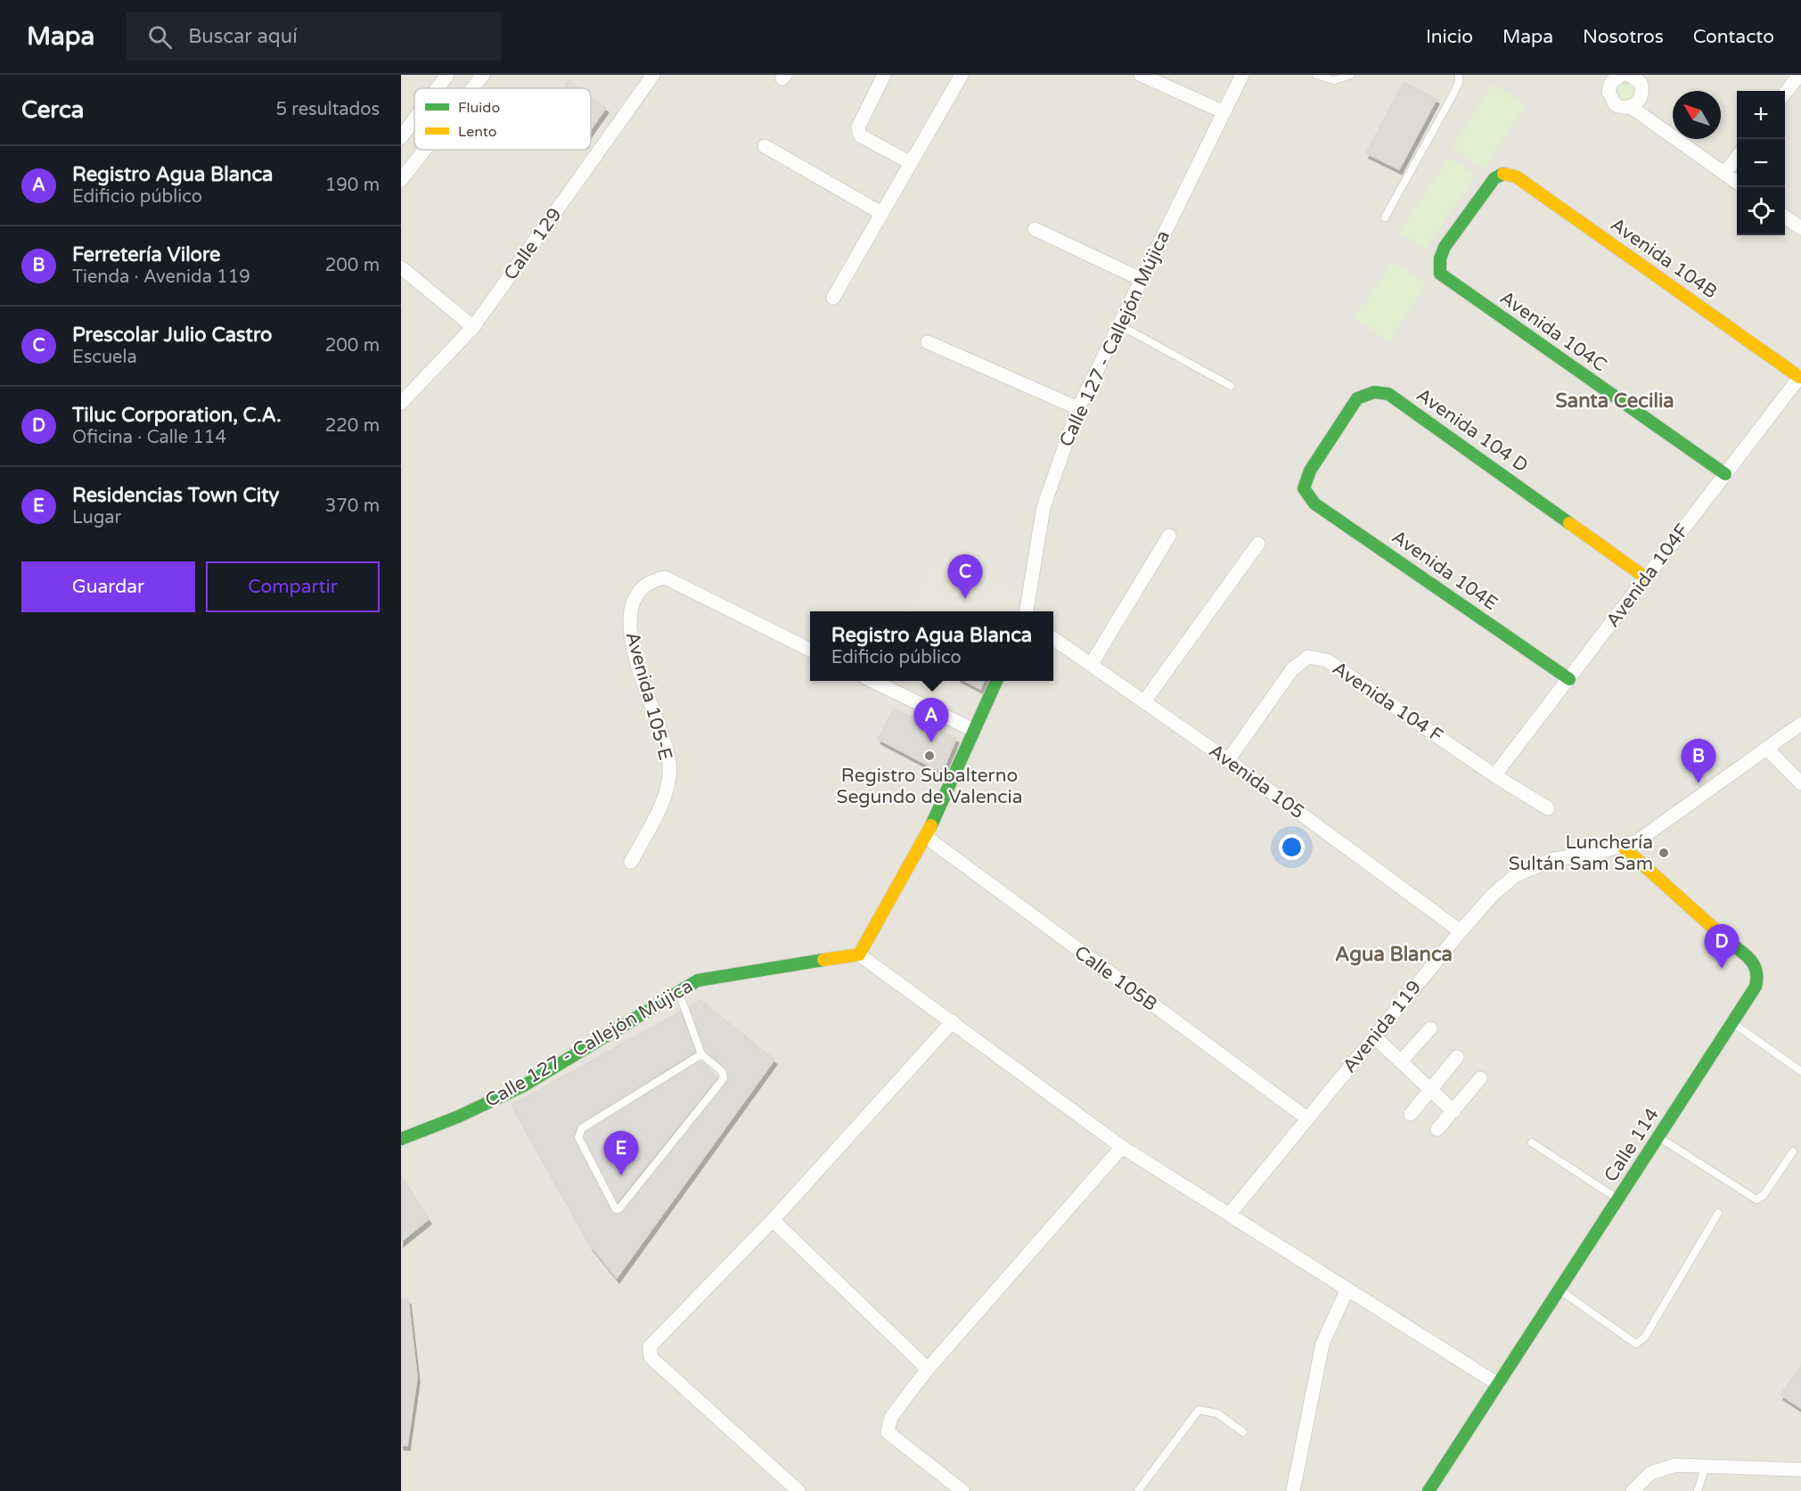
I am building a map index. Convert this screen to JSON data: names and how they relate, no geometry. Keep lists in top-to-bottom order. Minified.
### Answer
{"streets":{"street":["Calle 129","Avenida 104B","Avenida 104C","Calle 127 - Callejón Mújica","Avenida 104 D","Avenida 104E","Avenida 104F","Avenida 105-E","Avenida 104 F","Avenida 105","Calle 105B","Avenida 119","Calle 114"]},"crossings":[["Avenida 104B","Avenida 104C"],["Avenida 104B","Avenida 104F"],["Avenida 104C","Avenida 104F"],["Avenida 104 D","Avenida 104E"],["Avenida 104 D","Avenida 104F"],["Avenida 104E","Avenida 104F"],["Avenida 104F","Avenida 104 F"],["Avenida 104 F","Avenida 105"],["Avenida 105","Avenida 119"],["Calle 105B","Avenida 119"],["Avenida 119","Calle 114"]],"districts":["Santa Cecilia","Agua Blanca"],"places":["Registro Subalterno Segundo de Valencia","Lunchería Sultán Sam Sam"],"legend":["Fluido","Lento"],"north":"top left","page":{"header":"Mapa","search":"Buscar aquí","nav":["Inicio","Mapa","Nosotros","Contacto"],"heading":["Cerca","5 resultados"],"map_buttons":["+","−"],"list":[{"mark":"A","name":"Registro Agua Blanca","note":"Edificio público","value":"190 m"},{"mark":"B","name":"Ferretería Vilore","note":"Tienda · Avenida 119","value":"200 m"},{"mark":"C","name":"Prescolar Julio Castro","note":"Escuela","value":"200 m"},{"mark":"D","name":"Tiluc Corporation, C.A.","note":"Oficina · Calle 114","value":"220 m"},{"mark":"E","name":"Residencias Town City","note":"Lugar","value":"370 m"}],"buttons":["Guardar","Compartir"],"pins":["C","A","B","D","E"],"popup":["Registro Agua Blanca","Edificio público"]}}
